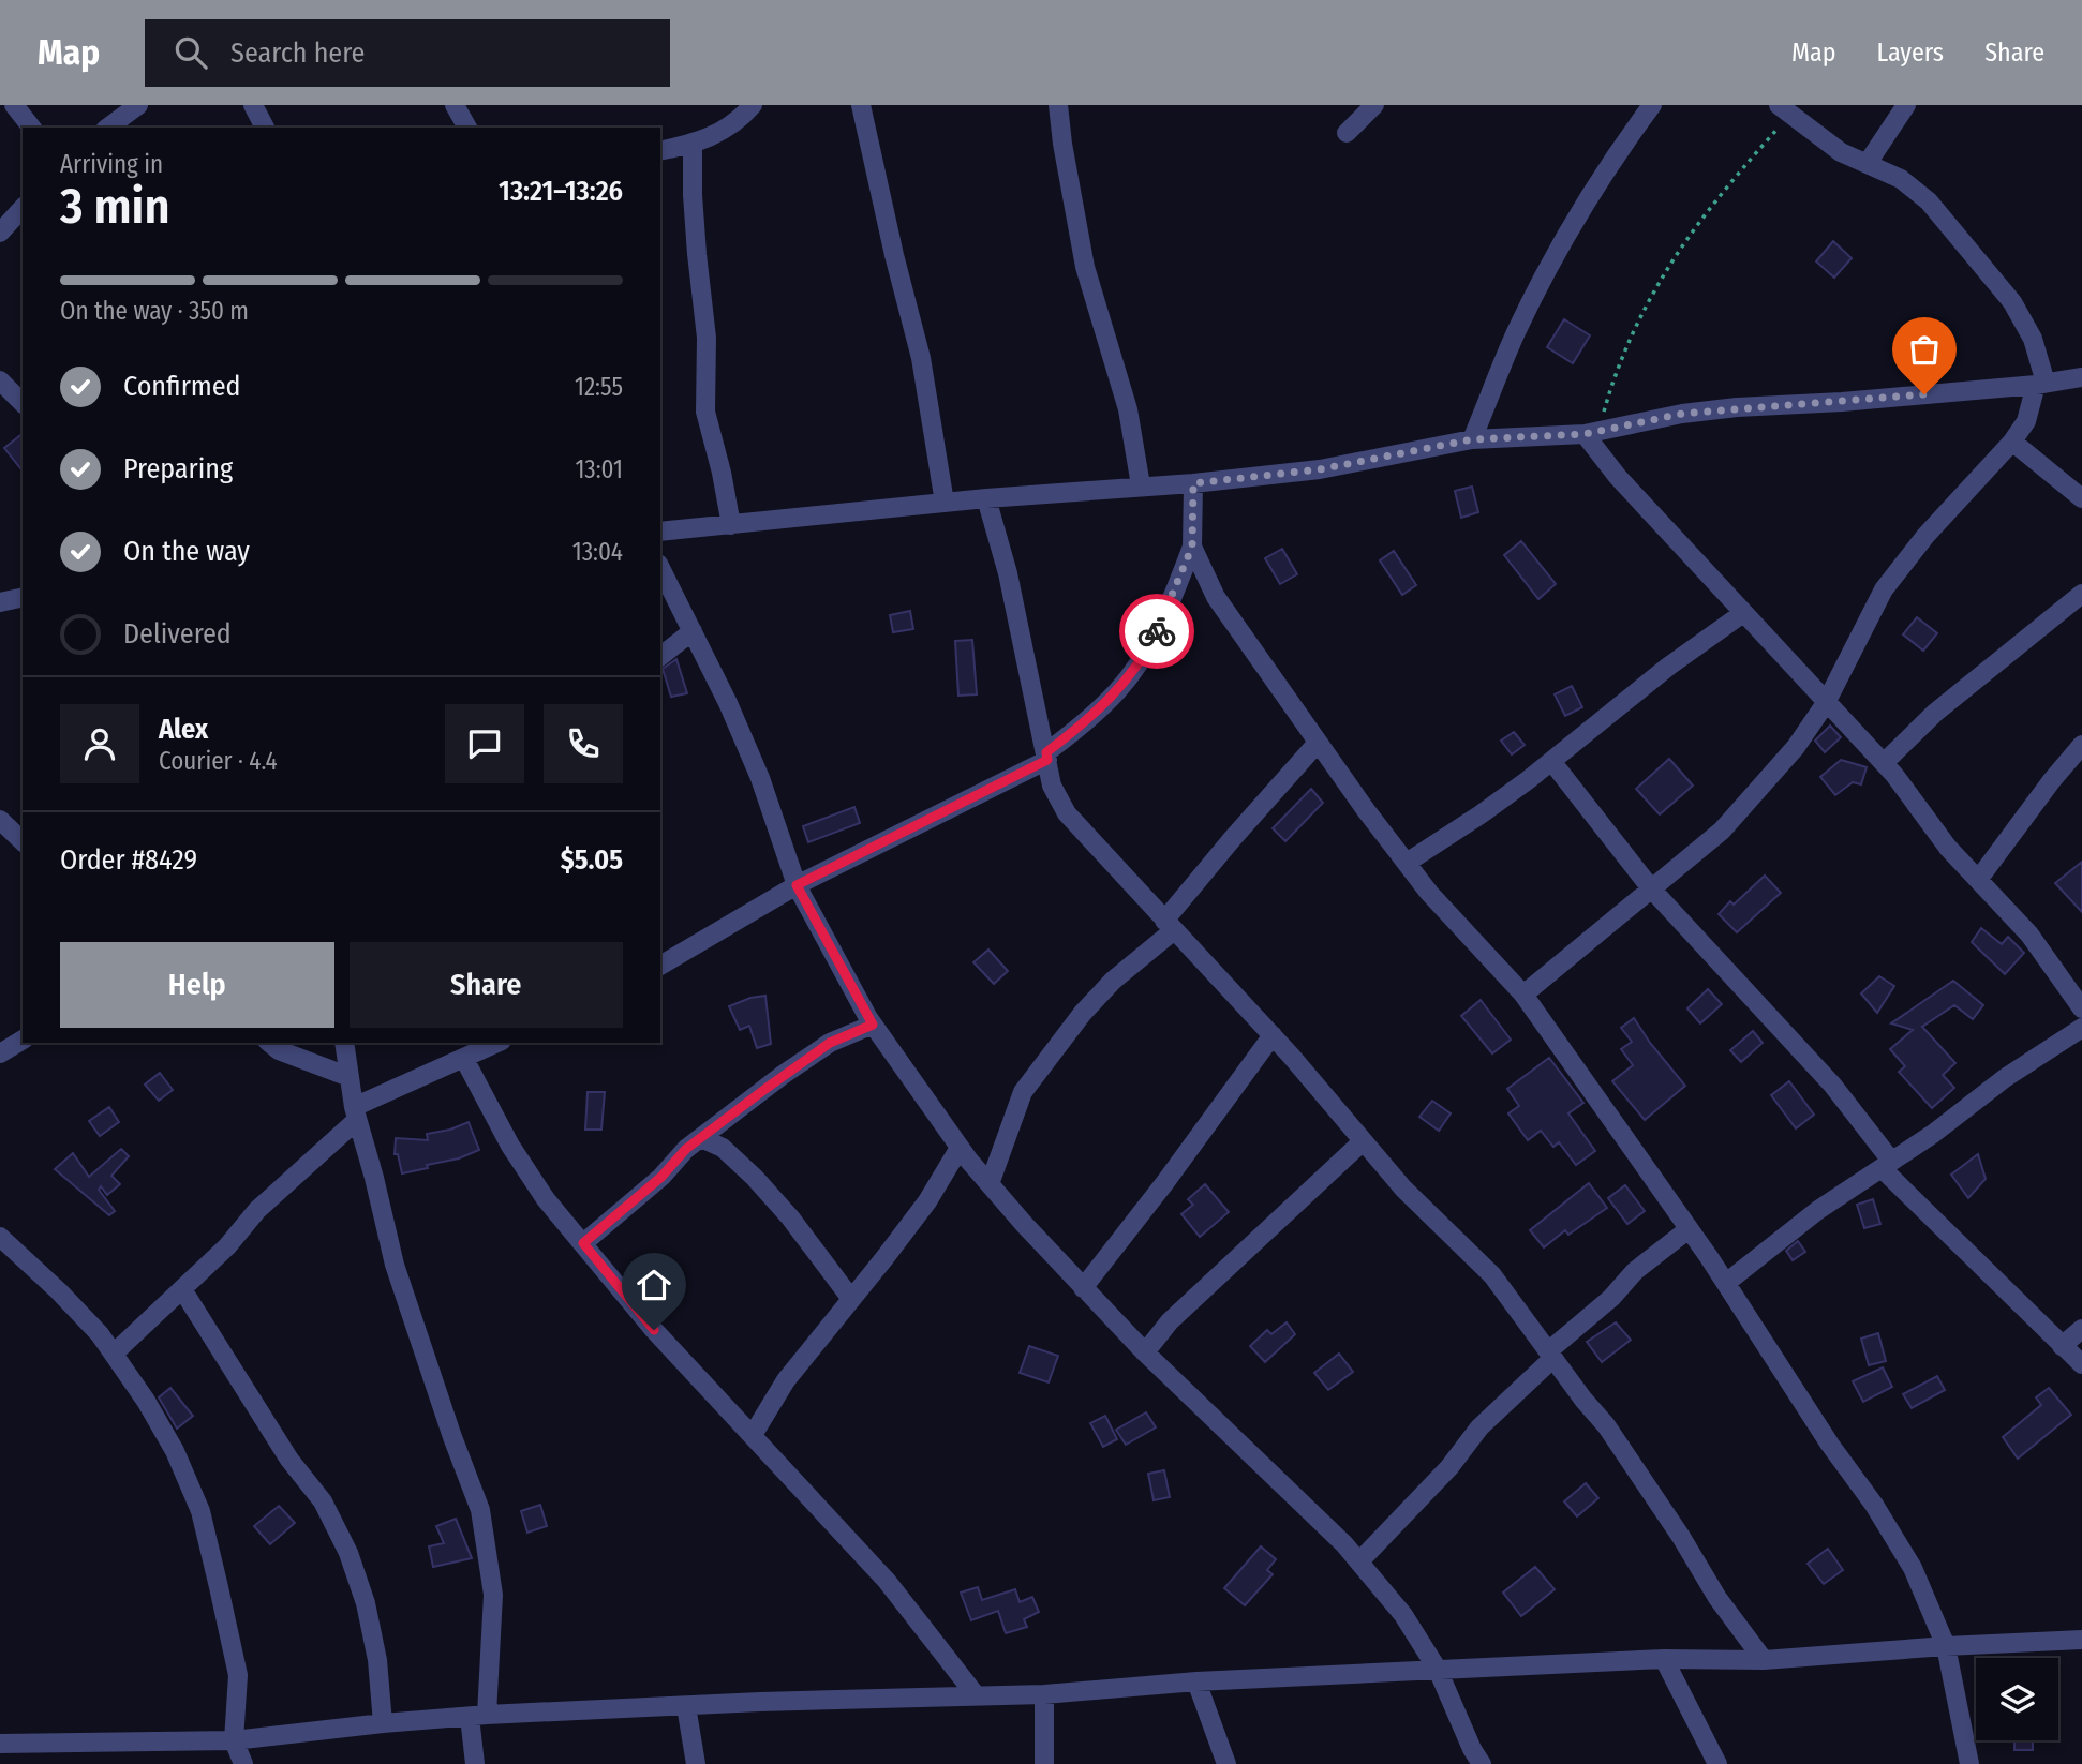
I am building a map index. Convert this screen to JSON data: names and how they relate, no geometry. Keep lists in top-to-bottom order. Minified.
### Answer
{"page":{"header":"Map","search":"Search here","nav":["Map","Layers","Share"],"heading":["3 min","Arriving in","13:21–13:26"],"panel":["Alex","Courier · 4.4","Order #8429","$5.05"],"bar":"On the way · 350 m","list":[["Confirmed","12:55"],["Preparing","13:01"],["On the way","13:04"],"Delivered"],"buttons":["Help","Share"]}}
